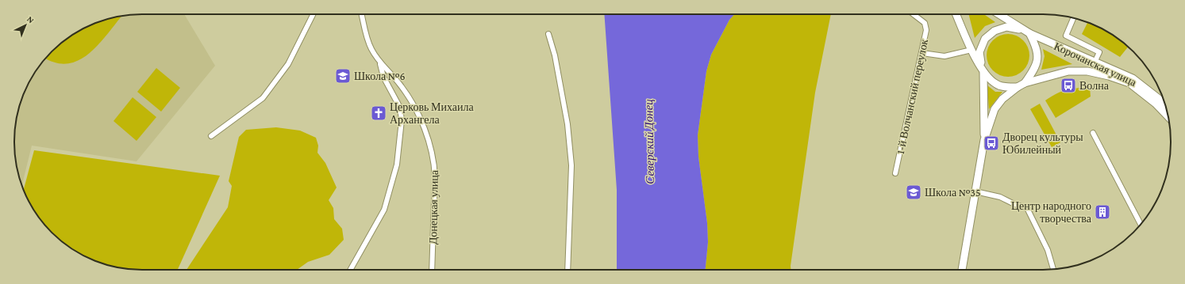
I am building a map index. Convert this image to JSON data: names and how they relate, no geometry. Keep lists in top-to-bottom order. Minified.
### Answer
{"streets":{"main road":["Корочанская улица"],"street":["1-й Волчанский переулок","Донецкая улица"]},"water":["Северский Донец"],"places":{"school or university":["Школа №6","Школа №35"],"bus stop":["Волна","Дворец культуры Юбилейный"],"church":["Церковь Михаила Архангела"],"building":["Центр народного творчества"]},"north":"top right"}
